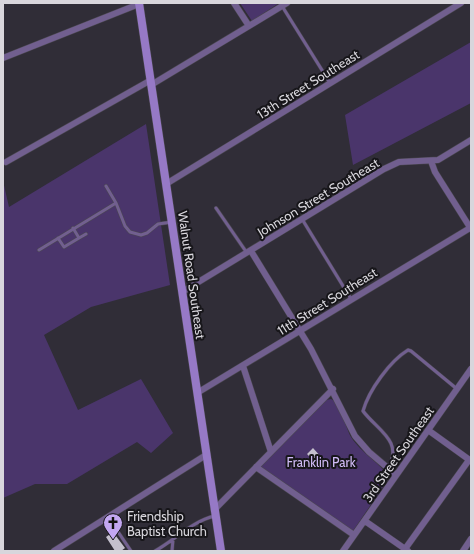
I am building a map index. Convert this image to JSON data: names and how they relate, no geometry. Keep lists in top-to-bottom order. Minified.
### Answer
{"streets":{"main road":["Walnut Road Southeast"],"street":["13th Street Southeast","Johnson Street Southeast","11th Street Southeast","3rd Street Southeast"]},"crossings":[["13th Street Southeast","Walnut Road Southeast"],["Johnson Street Southeast","Walnut Road Southeast"],["Walnut Road Southeast","11th Street Southeast"]],"parks":["Franklin Park"],"places":{"church":["Friendship Baptist Church"]}}
